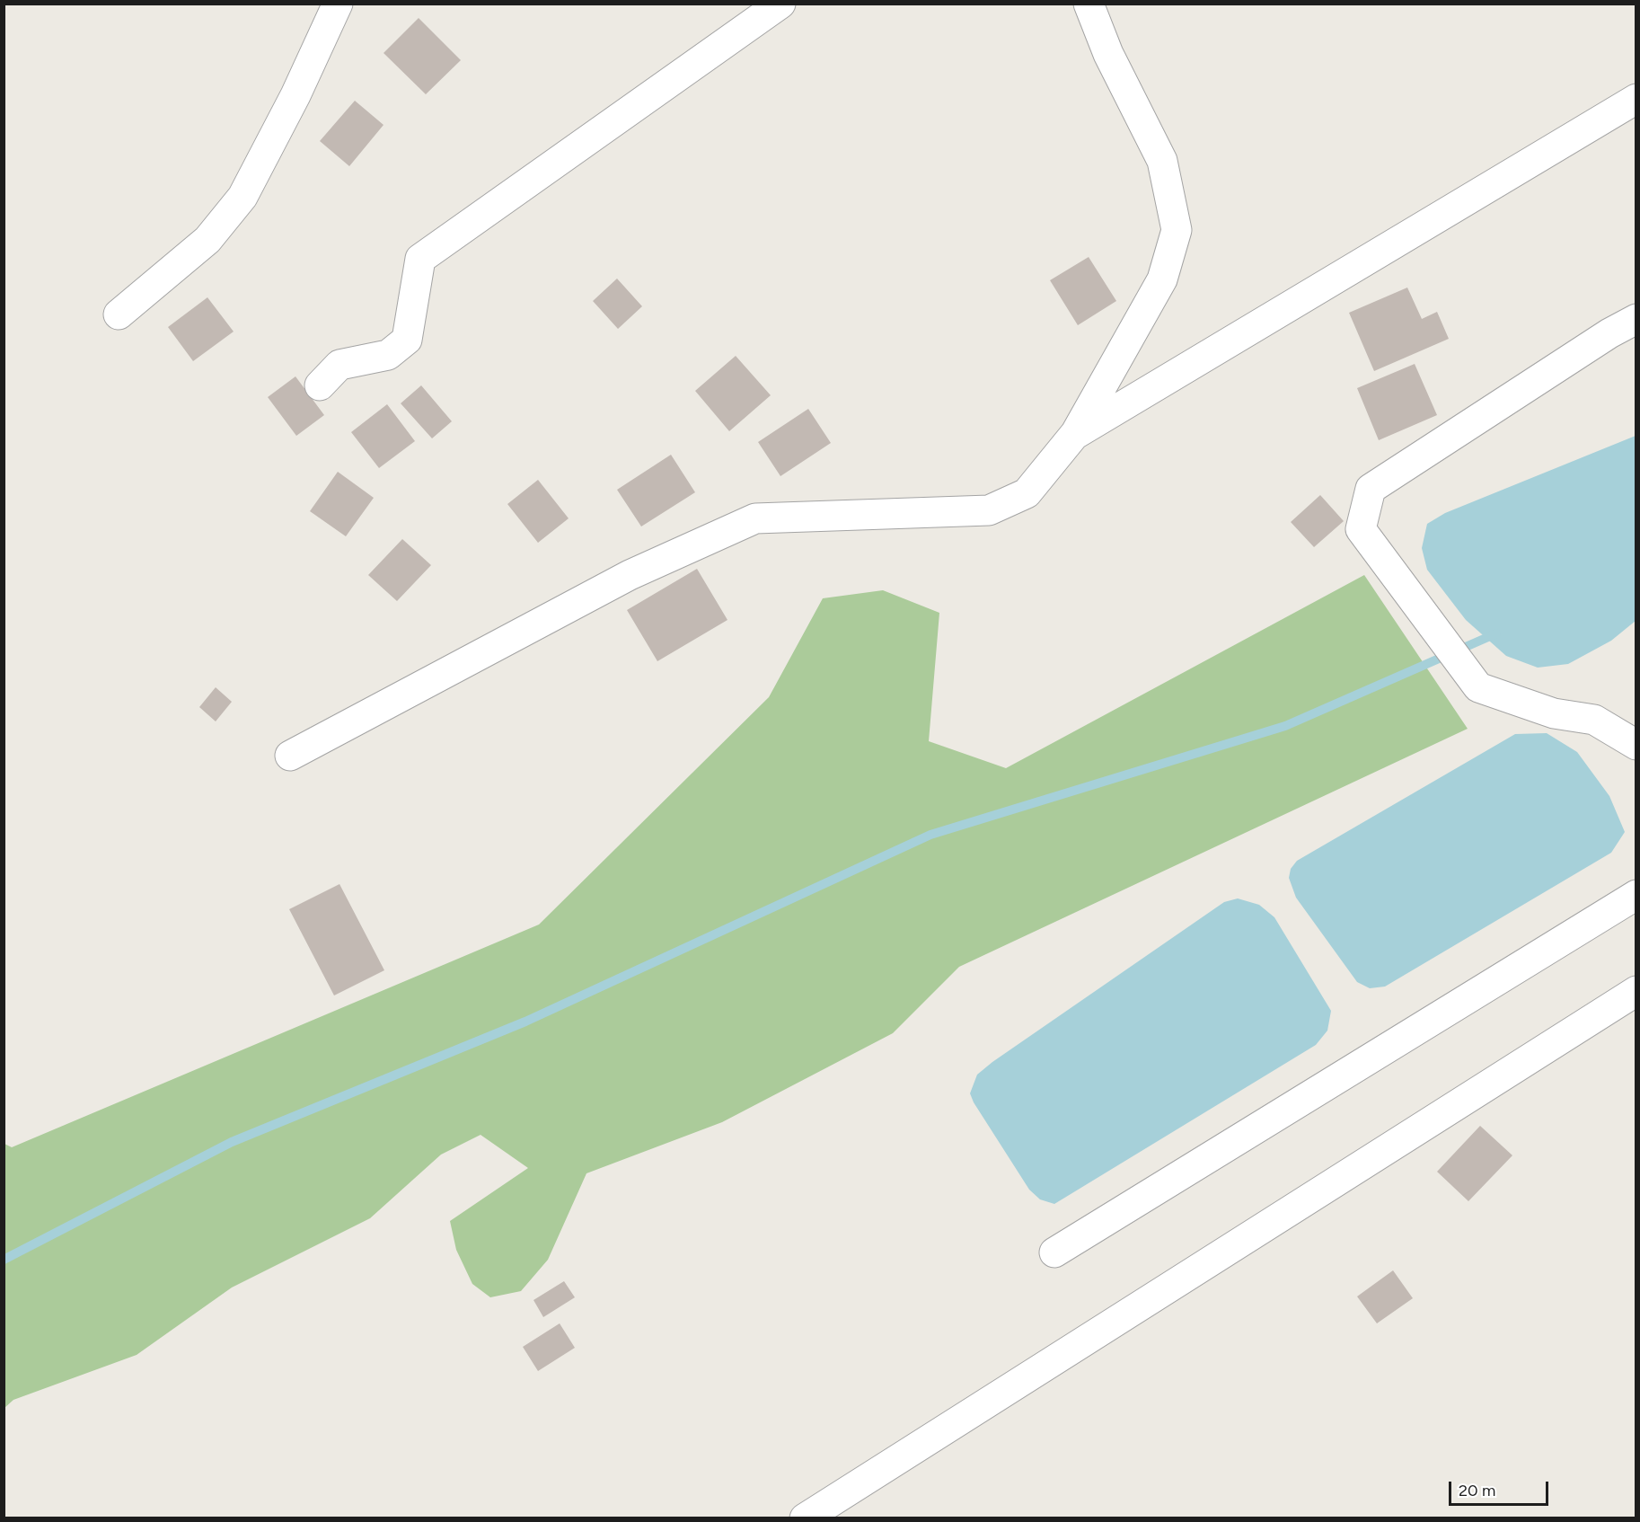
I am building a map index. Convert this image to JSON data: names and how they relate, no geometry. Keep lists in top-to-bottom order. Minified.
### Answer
{"scale_bar":"20 m"}
